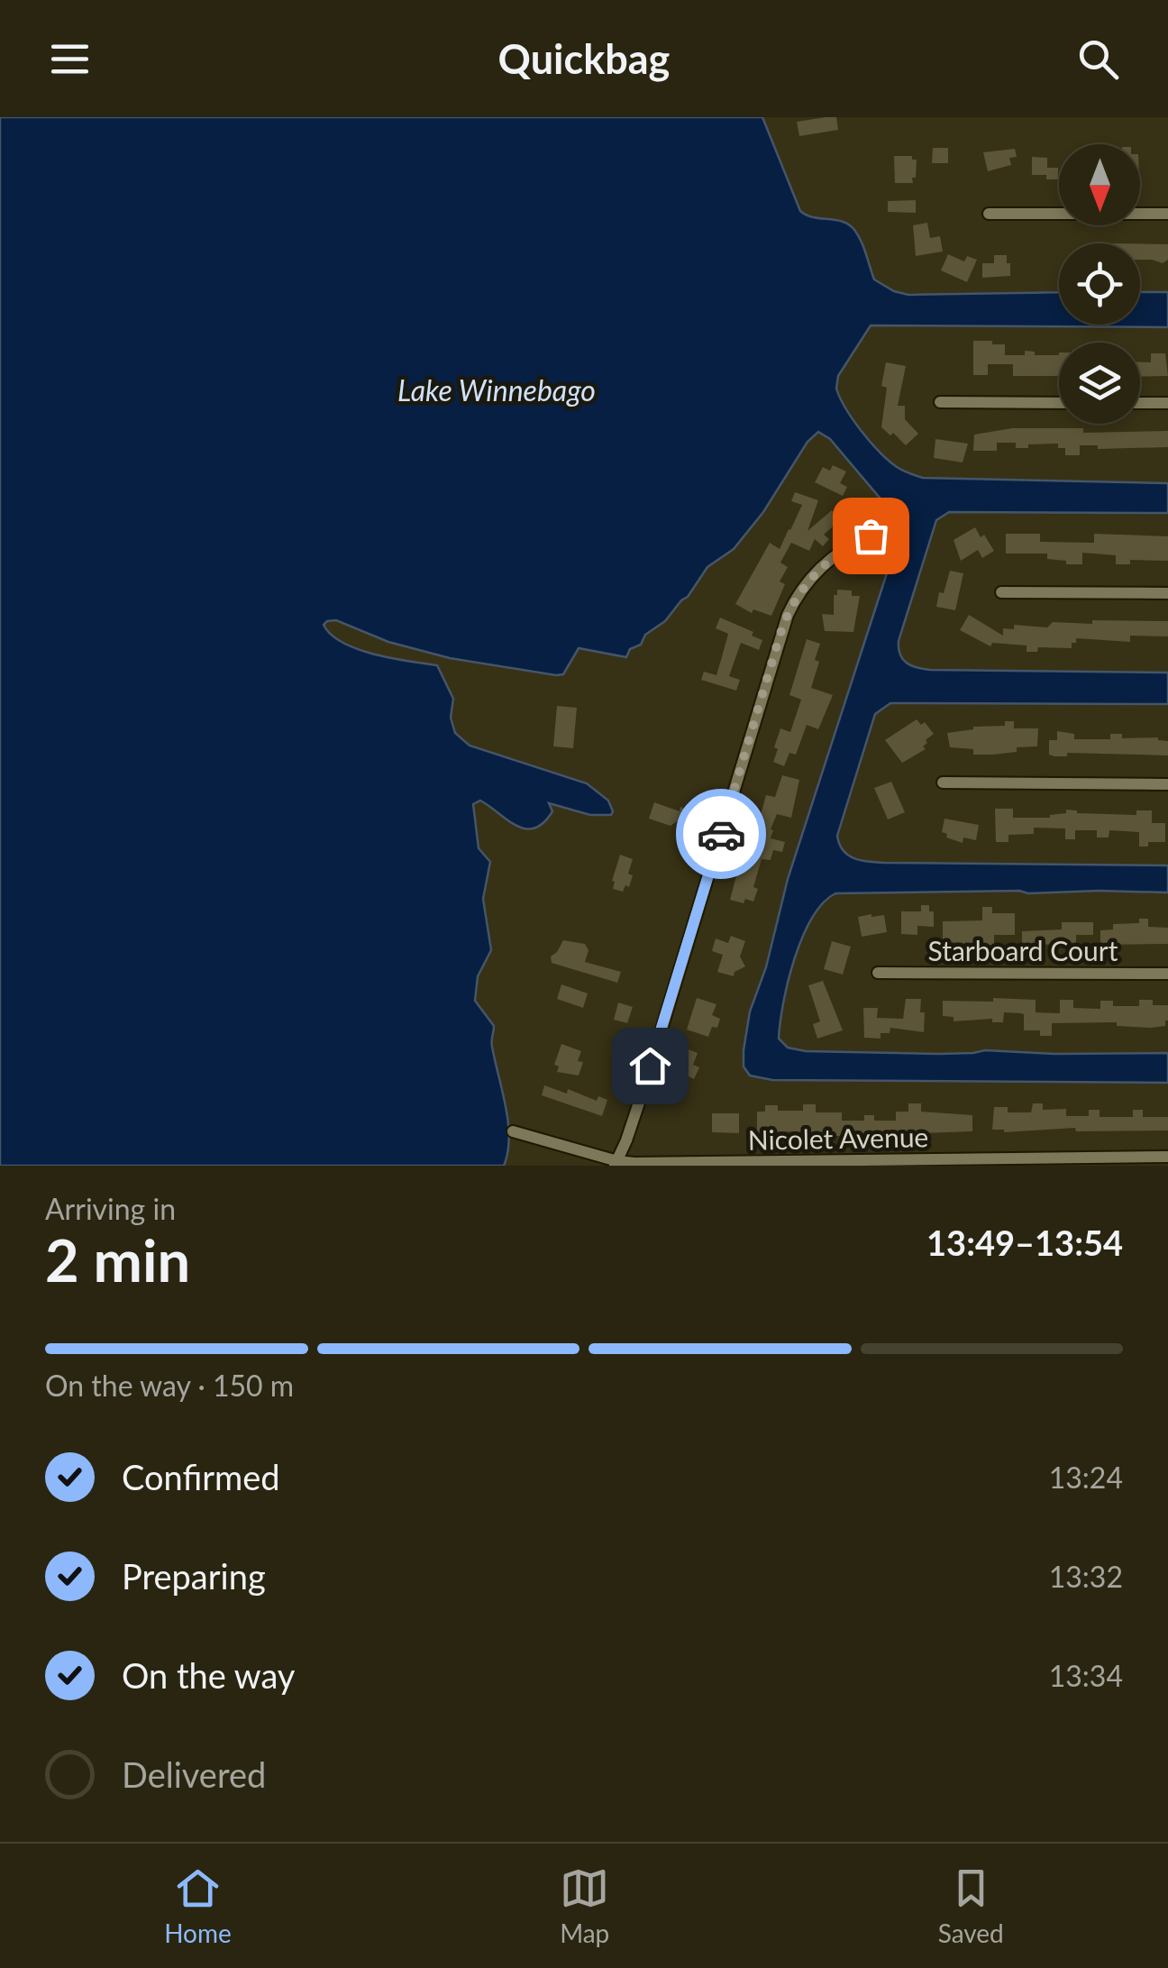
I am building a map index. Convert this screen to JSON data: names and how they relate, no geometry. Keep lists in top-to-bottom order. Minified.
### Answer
{"streets":{"street":["Starboard Court","Nicolet Avenue"]},"water":["Lake Winnebago"],"north":"bottom","page":{"header":"Quickbag","heading":["2 min","Arriving in","13:49–13:54"],"bar":"On the way · 150 m","list":[["Confirmed","13:24"],["Preparing","13:32"],["On the way","13:34"],"Delivered"],"tabs":["Home","Map","Saved"]}}
